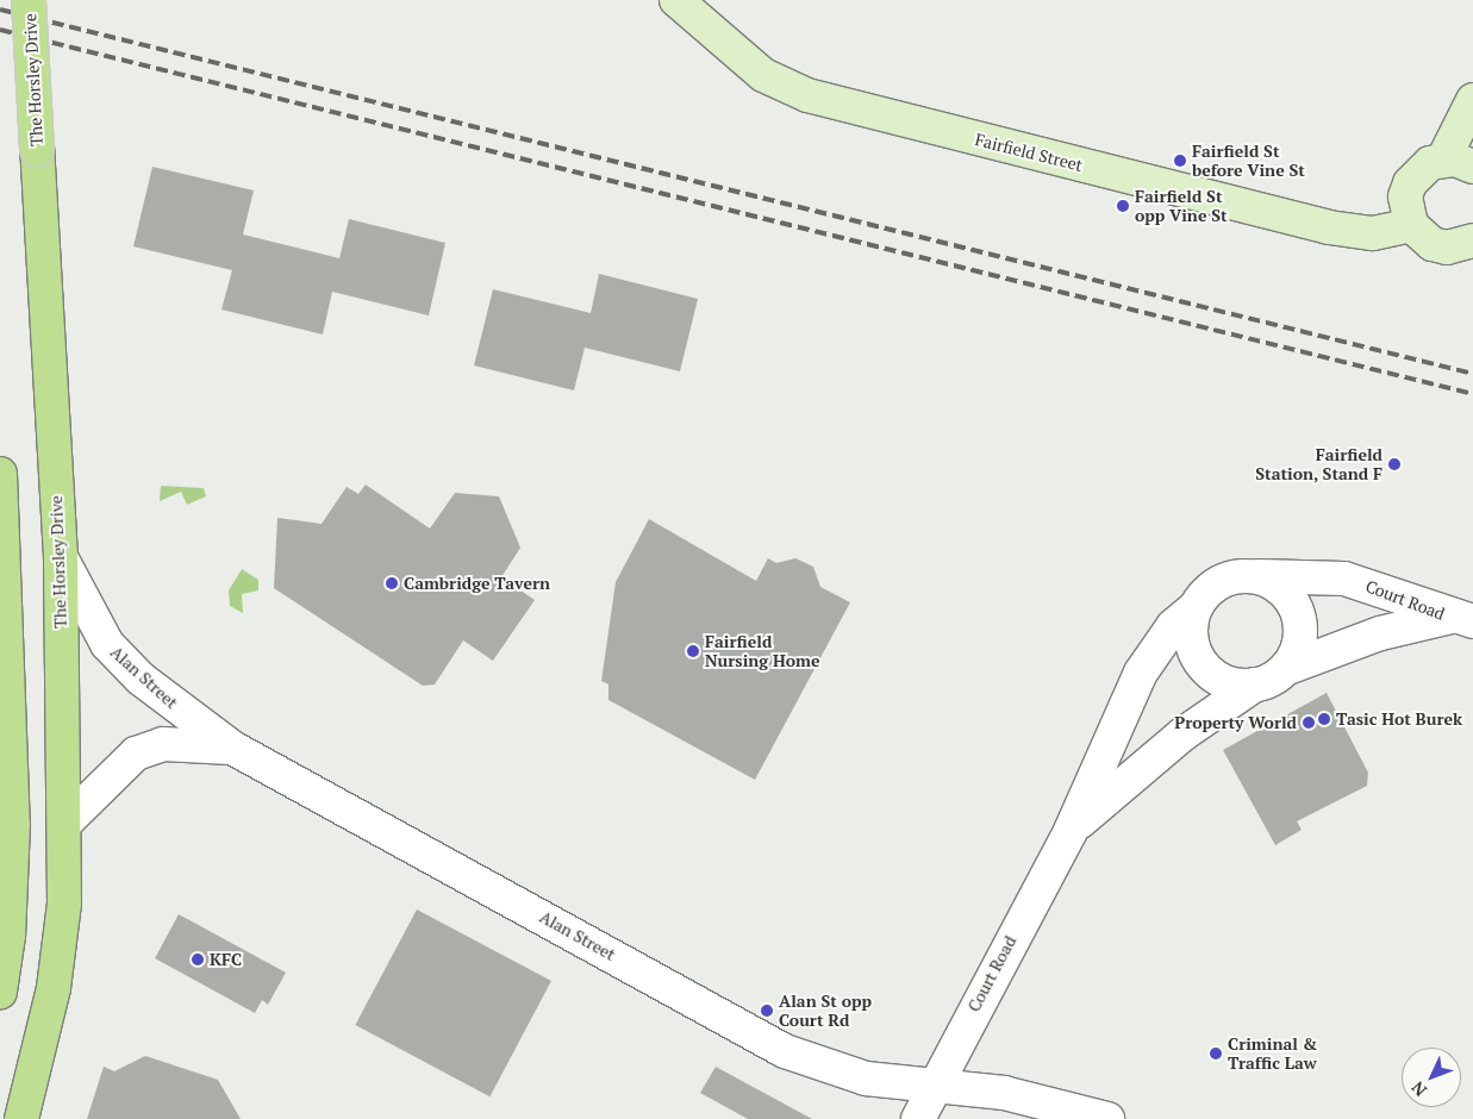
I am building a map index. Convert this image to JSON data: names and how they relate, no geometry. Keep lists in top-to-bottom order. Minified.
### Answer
{"streets":{"main road":["The Horsley Drive","Fairfield Street"],"street":["Court Road","Alan Street"]},"crossings":[["The Horsley Drive","Alan Street"],["Court Road","Alan Street"]],"places":["Fairfield St before Vine St","Fairfield St opp Vine St","Fairfield Station, Stand F","Cambridge Tavern","Fairfield Nursing Home","Tasic Hot Burek","Property World","KFC","Alan St opp Court Rd","Criminal & Traffic Law"],"north":"bottom left"}
